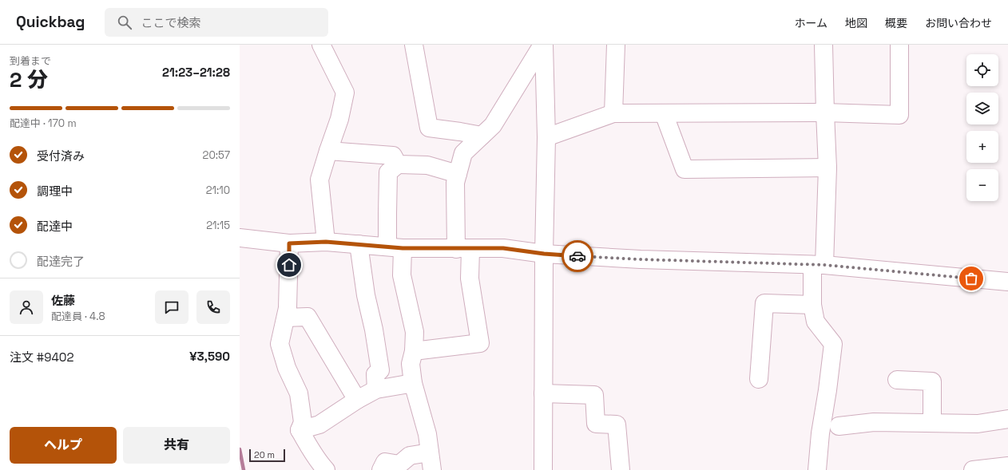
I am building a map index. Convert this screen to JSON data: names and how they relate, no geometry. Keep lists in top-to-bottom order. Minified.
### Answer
{"scale_bar":"20 m","page":{"header":"Quickbag","search":"ここで検索","nav":["ホーム","地図","概要","お問い合わせ"],"heading":["2 分","到着まで","21:23–21:28"],"panel":["佐藤","配達員 · 4.8","注文 #9402","¥3,590"],"map_buttons":["+","−"],"bar":"配達中 · 170 m","list":[["受付済み","20:57"],["調理中","21:10"],["配達中","21:15"],"配達完了"],"buttons":["ヘルプ","共有"],"scale":"20 m"}}
